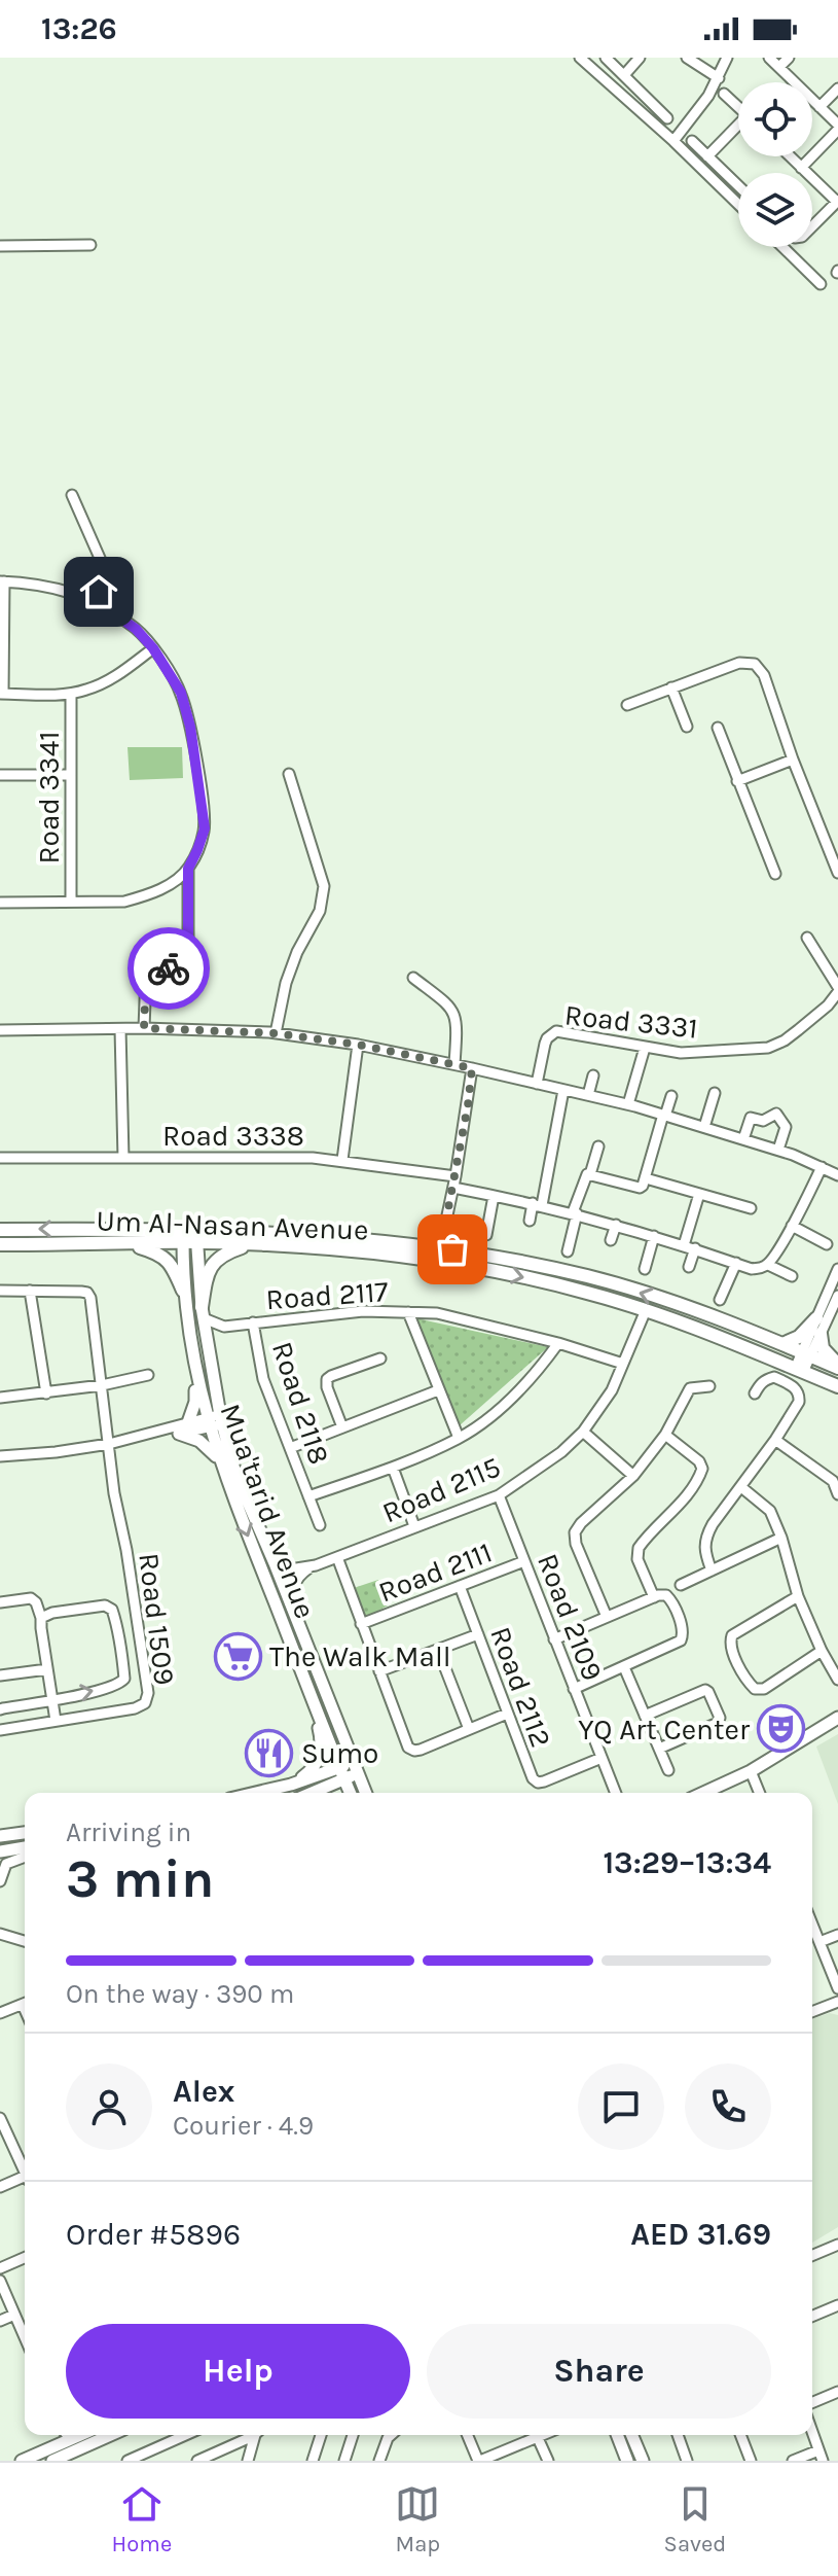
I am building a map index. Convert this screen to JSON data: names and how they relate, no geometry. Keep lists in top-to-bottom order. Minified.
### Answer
{"streets":{"main road":["Um Al-Nasan Avenue"],"street":["Road 3341","Road 3331","Road 3338","Road 2117","Road 2118","Road 2115","Mua'tarid Avenue","Road 2111","Road 2109","Road 1509","Road 2112"]},"crossings":[["Um Al-Nasan Avenue","Road 2115"],["Um Al-Nasan Avenue","Mua'tarid Avenue"],["Road 2117","Road 2118"],["Road 2117","Road 2115"],["Road 2117","Mua'tarid Avenue"],["Road 2115","Mua'tarid Avenue"],["Road 2115","Road 2111"],["Road 2115","Road 2109"],["Road 2111","Road 2109"],["Road 2111","Road 2112"],["Road 2109","Road 2112"]],"places":{"supermarket":["The Walk Mall"],"theatre":["YQ Art Center"],"restaurant":["Sumo"]},"page":{"status":"13:26","heading":["3 min","Arriving in","13:29–13:34"],"panel":["Alex","Courier · 4.9","Order #5896","AED 31.69"],"bar":"On the way · 390 m","buttons":["Help","Share"],"tabs":["Home","Map","Saved"]}}
